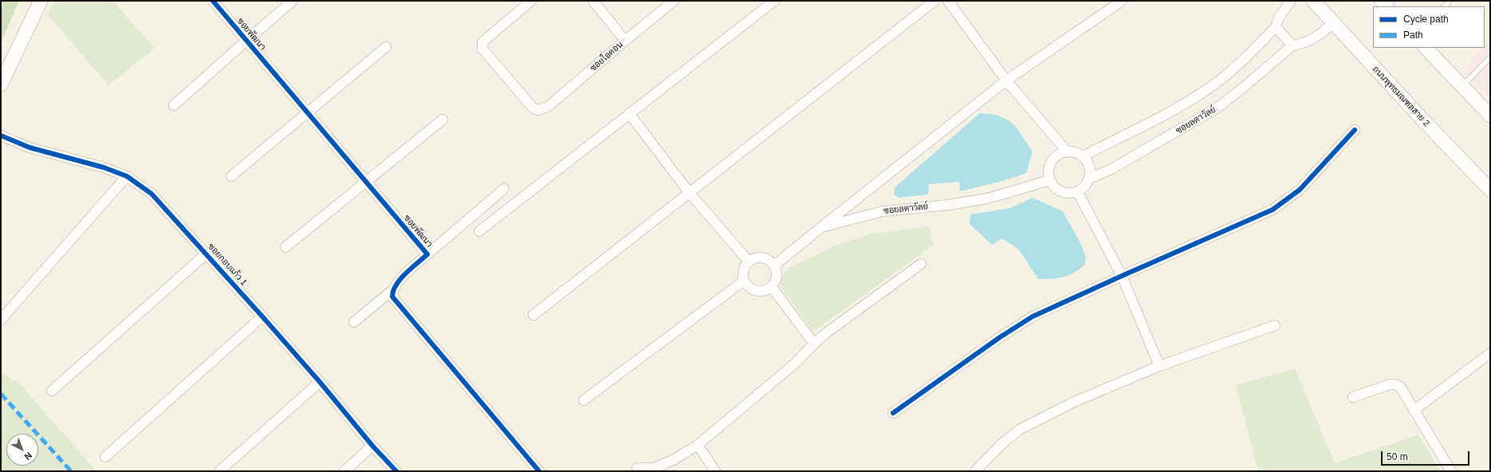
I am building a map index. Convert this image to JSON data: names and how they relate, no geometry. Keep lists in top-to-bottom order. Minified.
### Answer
{"streets":{"main road":["ถนนพุทธมณฑลสาย 2"],"street":["ซอยพัฒนา","ซอยไอคอน","ซอยลดาวัลย์","ซอยกอบแก้ว 1"]},"crossings":[["ถนนพุทธมณฑลสาย 2","ซอยลดาวัลย์"]],"legend":["Cycle path","Path"],"scale_bar":"50 m","north":"bottom right"}
